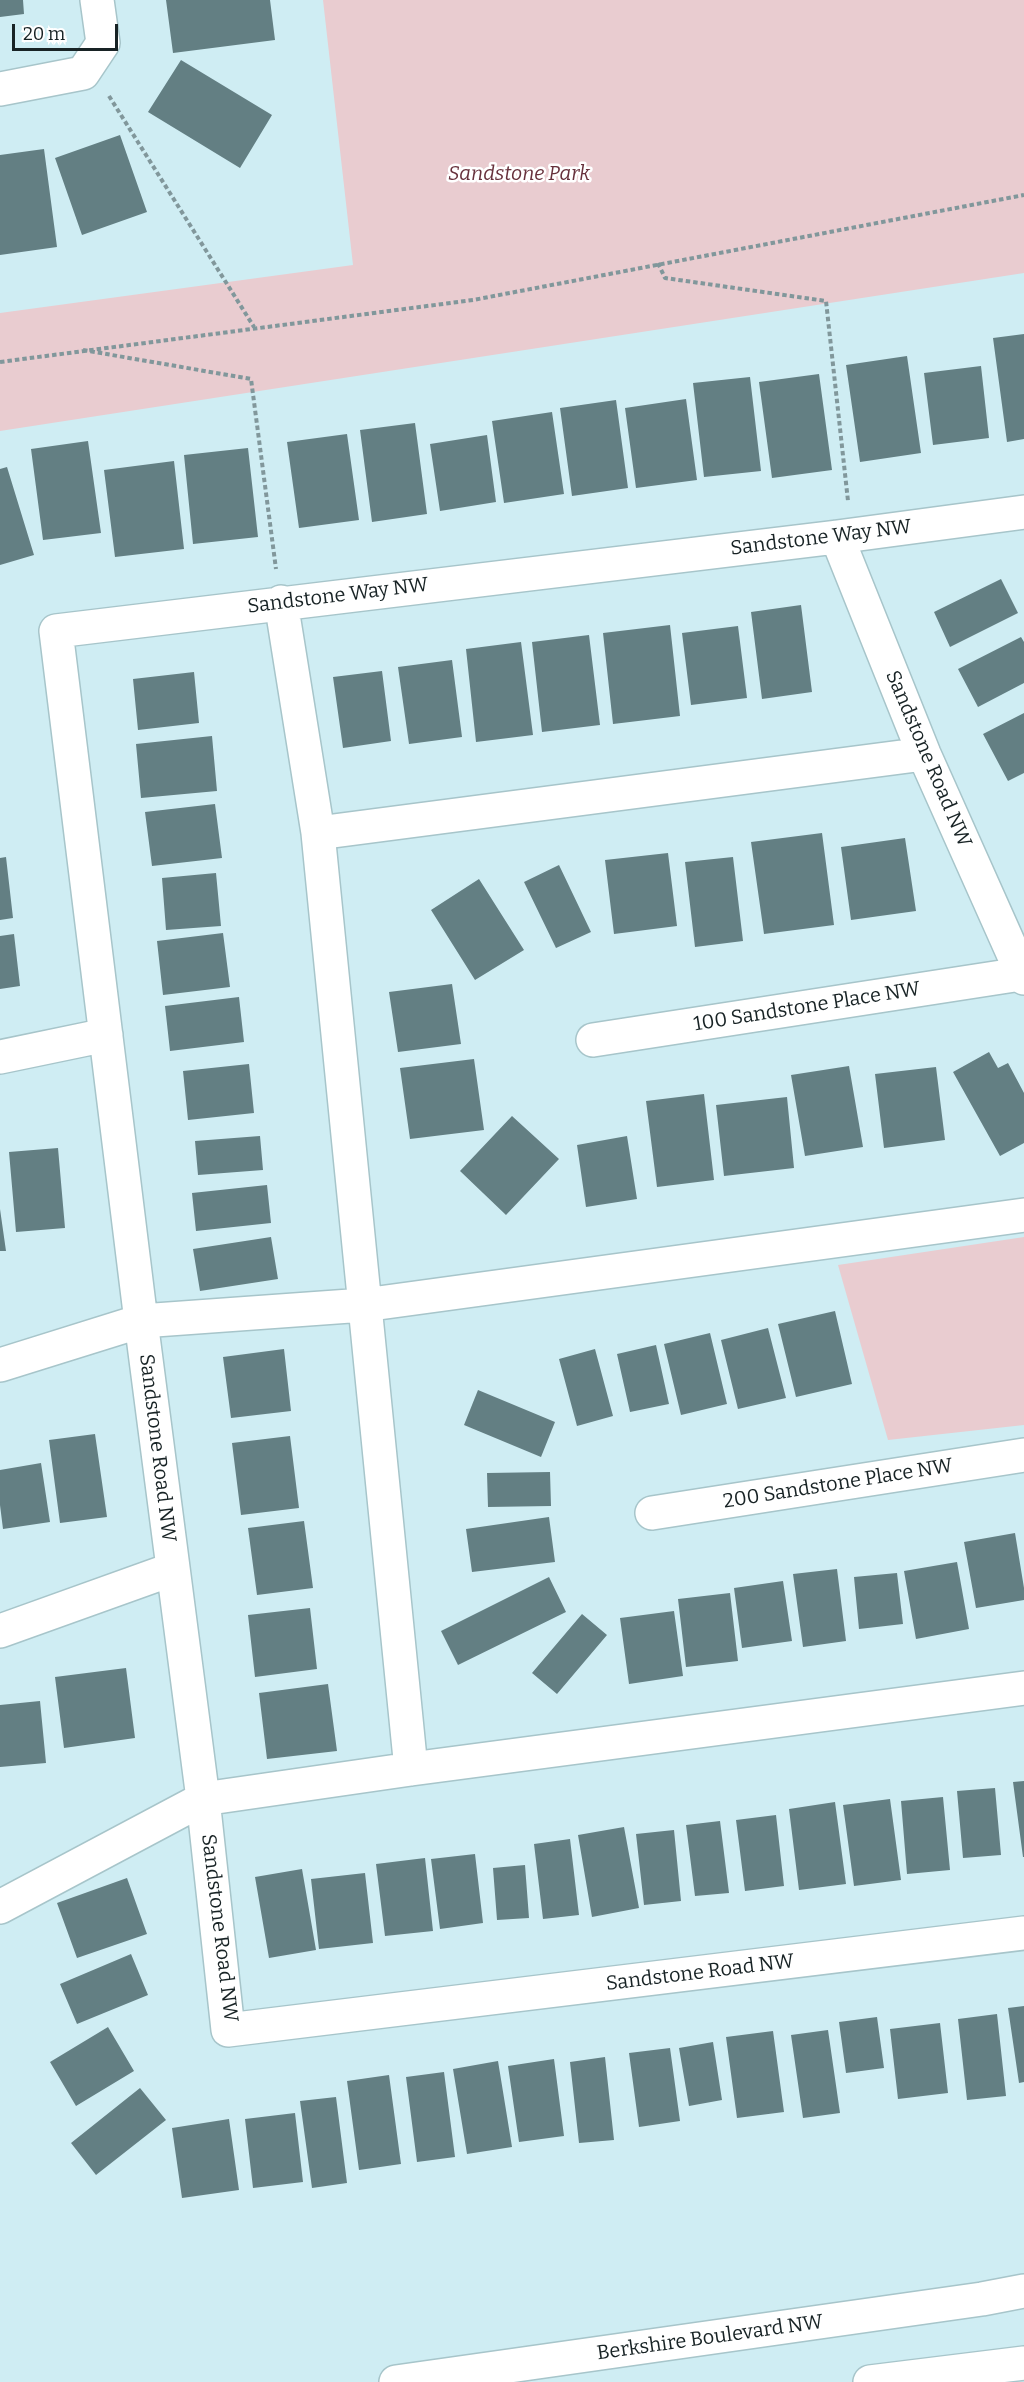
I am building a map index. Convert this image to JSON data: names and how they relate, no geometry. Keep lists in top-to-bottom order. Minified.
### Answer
{"streets":{"street":["Sandstone Way NW","Sandstone Road NW","100 Sandstone Place NW","200 Sandstone Place NW","Berkshire Boulevard NW"]},"crossings":[["Sandstone Way NW","Sandstone Road NW"],["Sandstone Road NW","100 Sandstone Place NW"]],"parks":["Sandstone Park"],"scale_bar":"20 m"}
